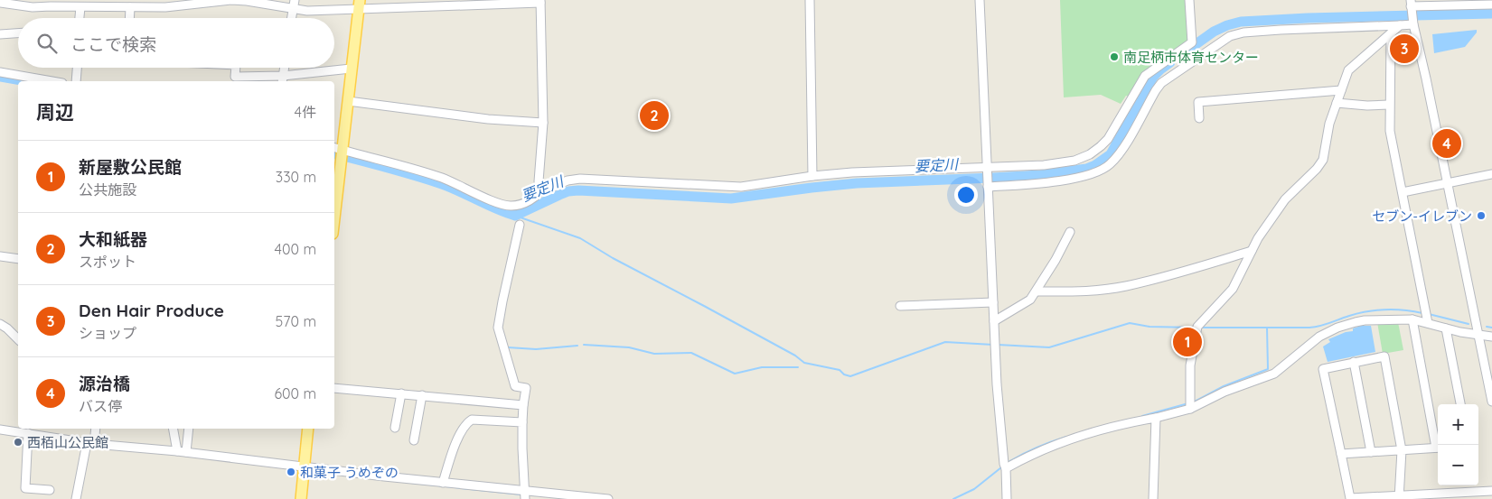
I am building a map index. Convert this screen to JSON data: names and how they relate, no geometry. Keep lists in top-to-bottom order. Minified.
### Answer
{"water":["要定川"],"places":["南足柄市体育センター","セブン-イレブン","西栢山公民館","和菓子 うめぞの"],"page":{"search":"ここで検索","pins":["3","2","4","1"],"heading":["周辺","4件"],"list":[{"mark":"1","name":"新屋敷公民館","note":"公共施設","value":"330 m"},{"mark":"2","name":"大和紙器","note":"スポット","value":"400 m"},{"mark":"3","name":"Den Hair Produce","note":"ショップ","value":"570 m"},{"mark":"4","name":"源治橋","note":"バス停","value":"600 m"}],"map_buttons":["+","−"]}}
